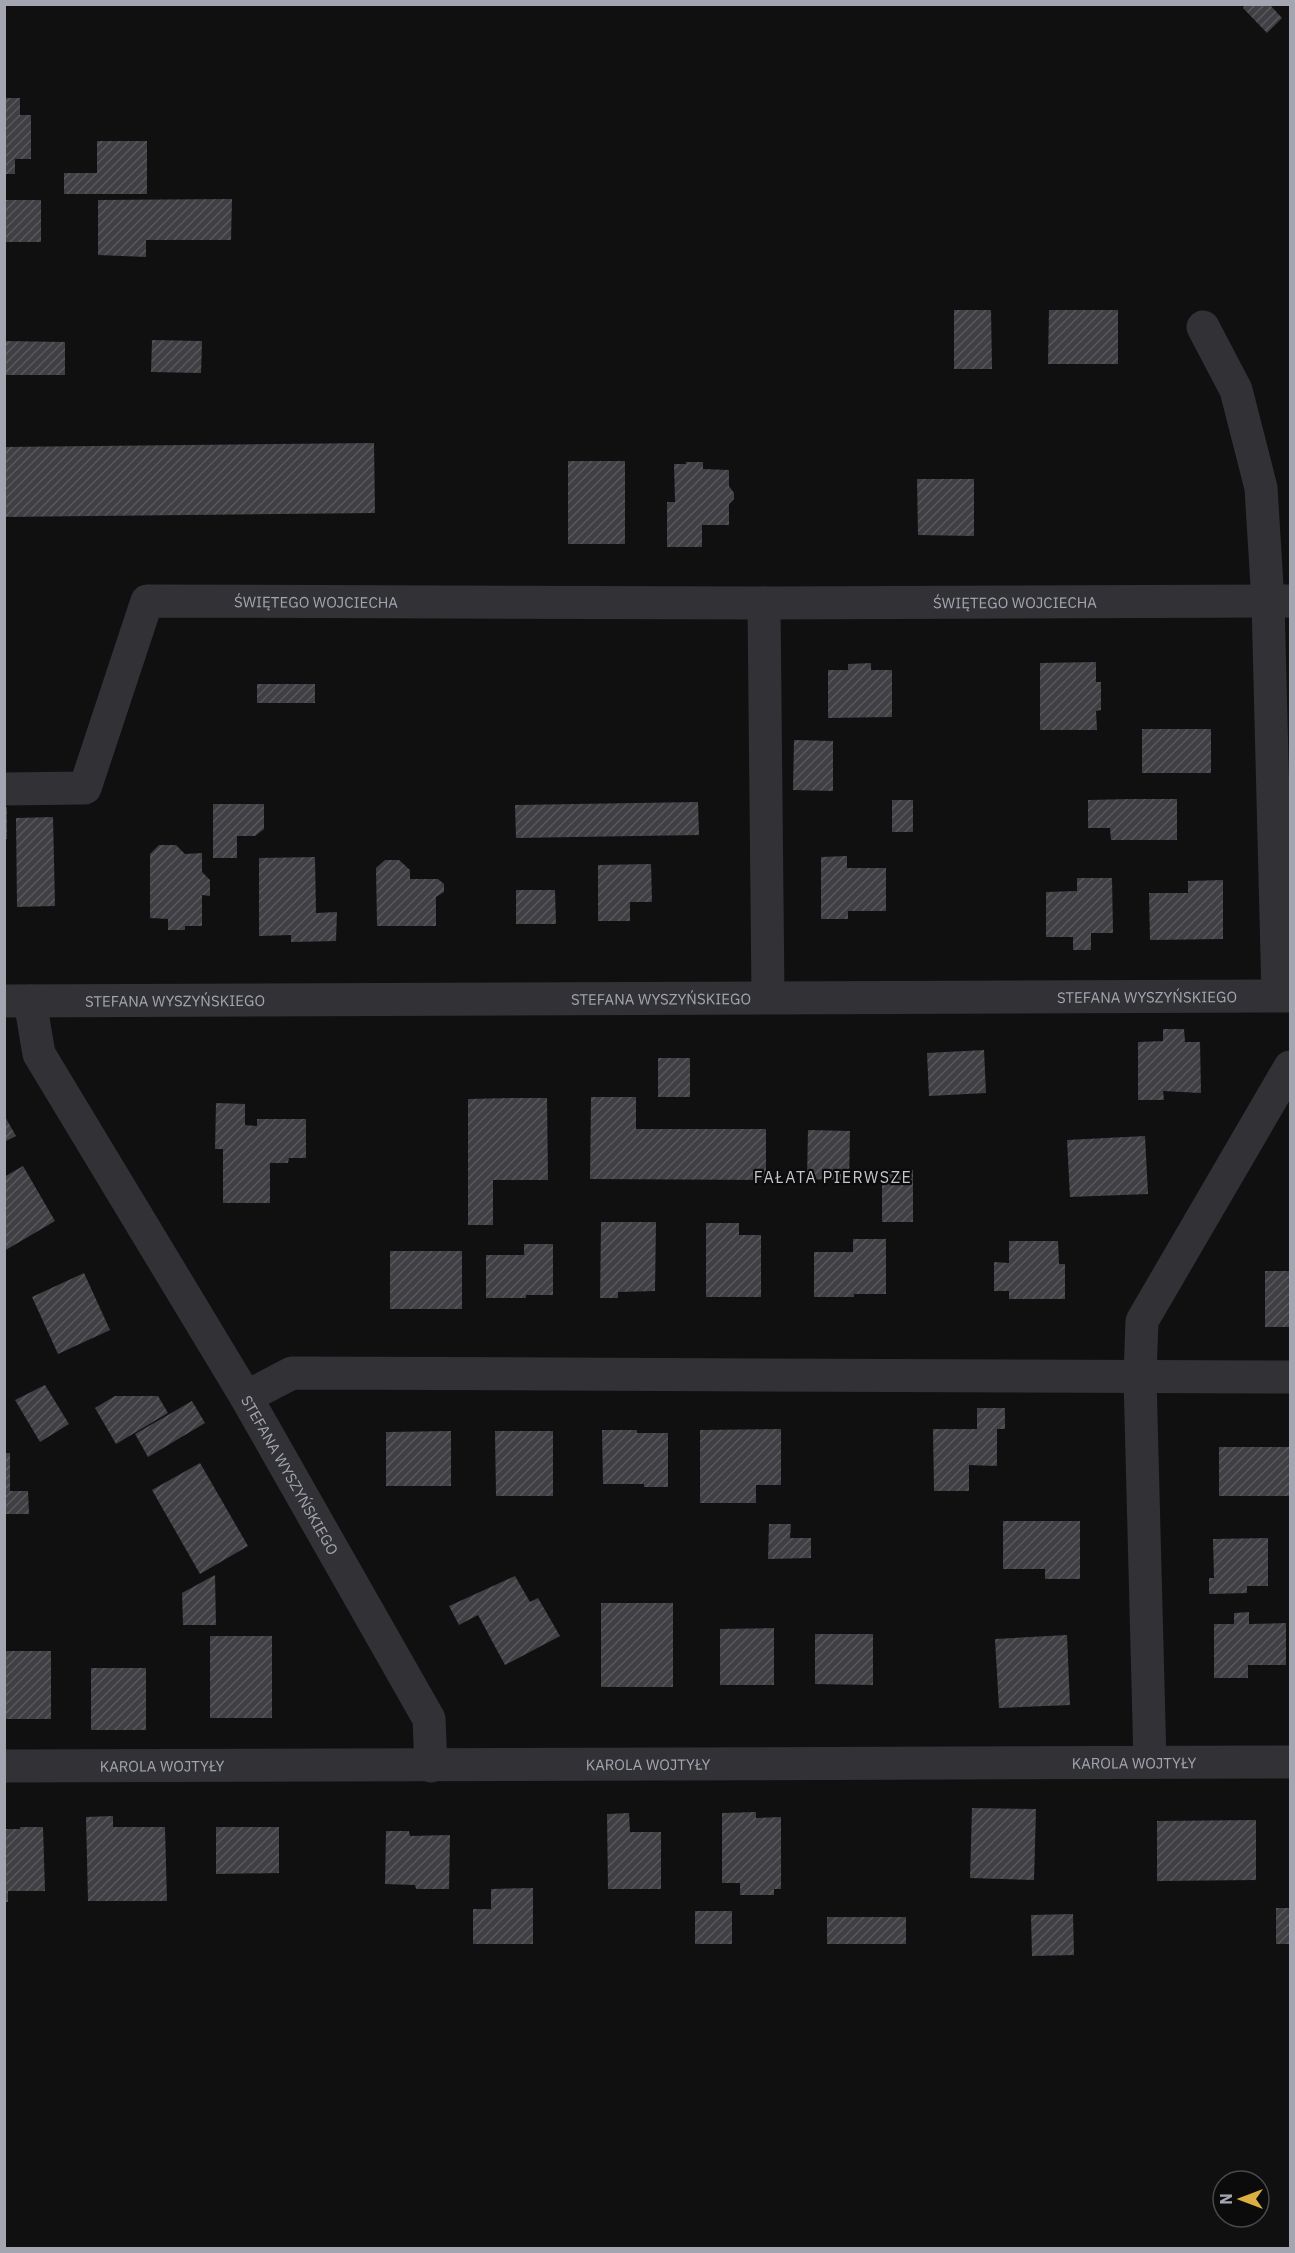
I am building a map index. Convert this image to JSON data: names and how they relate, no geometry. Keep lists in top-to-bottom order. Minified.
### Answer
{"streets":{"street":["ŚWIĘTEGO WOJCIECHA","STEFANA WYSZYŃSKIEGO","KAROLA WOJTYŁY"]},"crossings":[["STEFANA WYSZYŃSKIEGO","KAROLA WOJTYŁY"]],"districts":["FAŁATA PIERWSZE"],"north":"left"}
